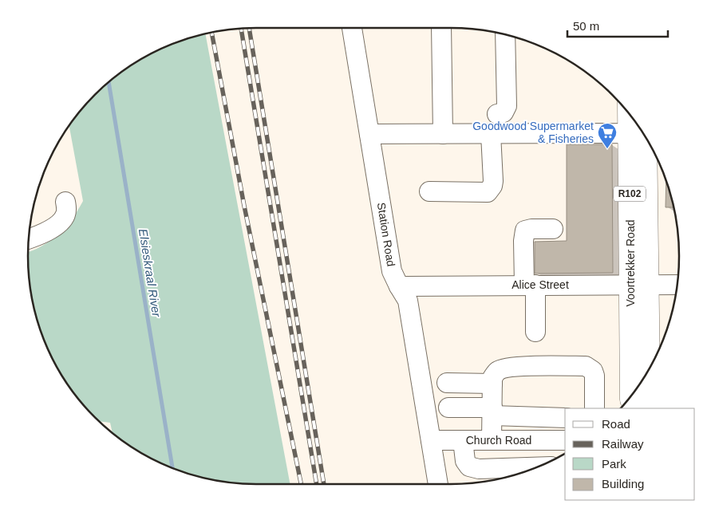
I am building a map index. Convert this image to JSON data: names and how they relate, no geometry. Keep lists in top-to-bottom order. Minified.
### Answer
{"streets":{"main road":["R102","Voortrekker Road"],"street":["Station Road","Alice Street","Church Road"]},"crossings":[["Station Road","Alice Street"],["Station Road","Church Road"],["Voortrekker Road","Alice Street"]],"water":["Elsieskraal River"],"places":{"supermarket":["Goodwood Supermarket & Fisheries"]},"legend":["Road","Railway","Park","Building"],"scale_bar":"50 m"}
